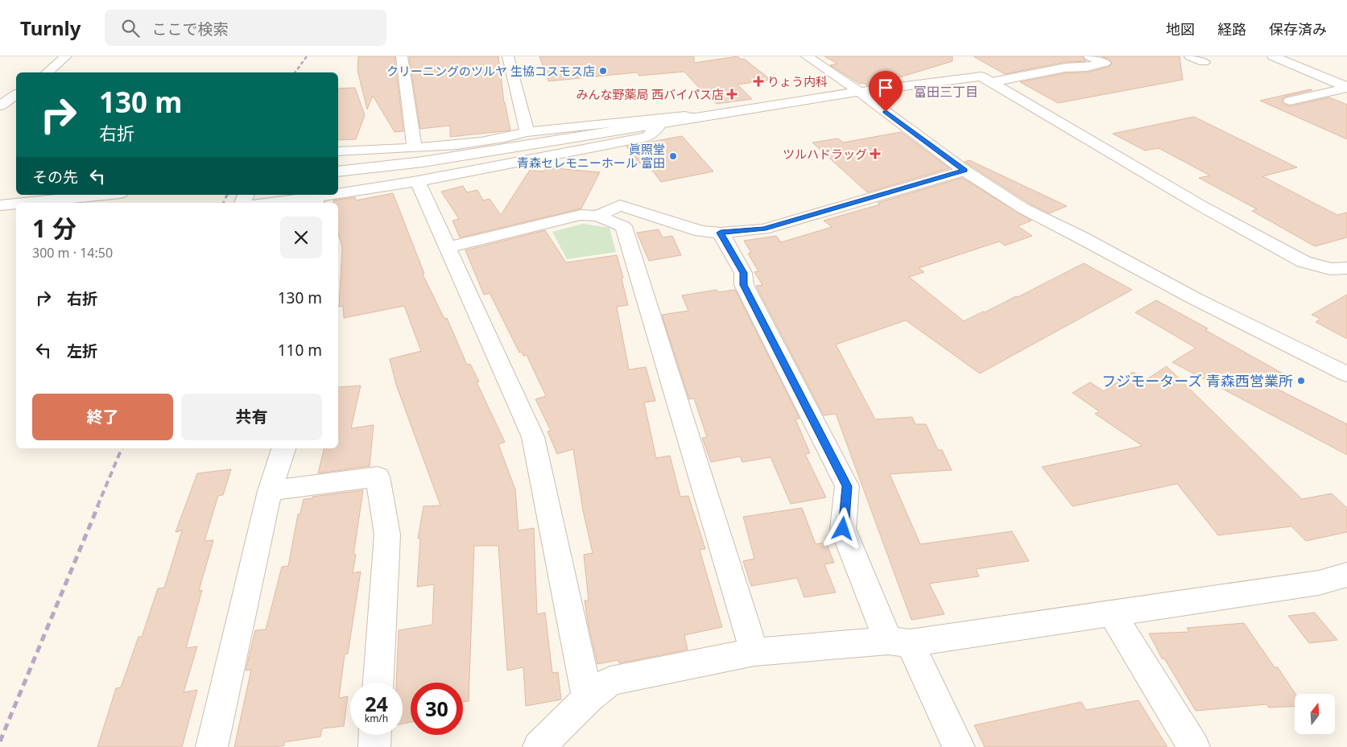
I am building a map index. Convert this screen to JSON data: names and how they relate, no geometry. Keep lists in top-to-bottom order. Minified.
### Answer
{"districts":["富田三丁目"],"places":{"other":["クリーニングのツルヤ 生協コスモス店","眞照堂 青森セレモニーホール 富田","フジモーターズ 青森西営業所"],"health":["りょう内科","みんな野薬局 西バイパス店","ツルハドラッグ"]},"north":"top","page":{"header":"Turnly","search":"ここで検索","nav":["地図","経路","保存済み"],"turn":["130 m","右折"],"then":"その先","heading":["1 分","300 m · 14:50"],"list":[{"name":"右折","value":"130 m"},{"name":"左折","value":"110 m"}],"buttons":["終了","共有"],"speed":"24 km/h","limit":"30"}}
